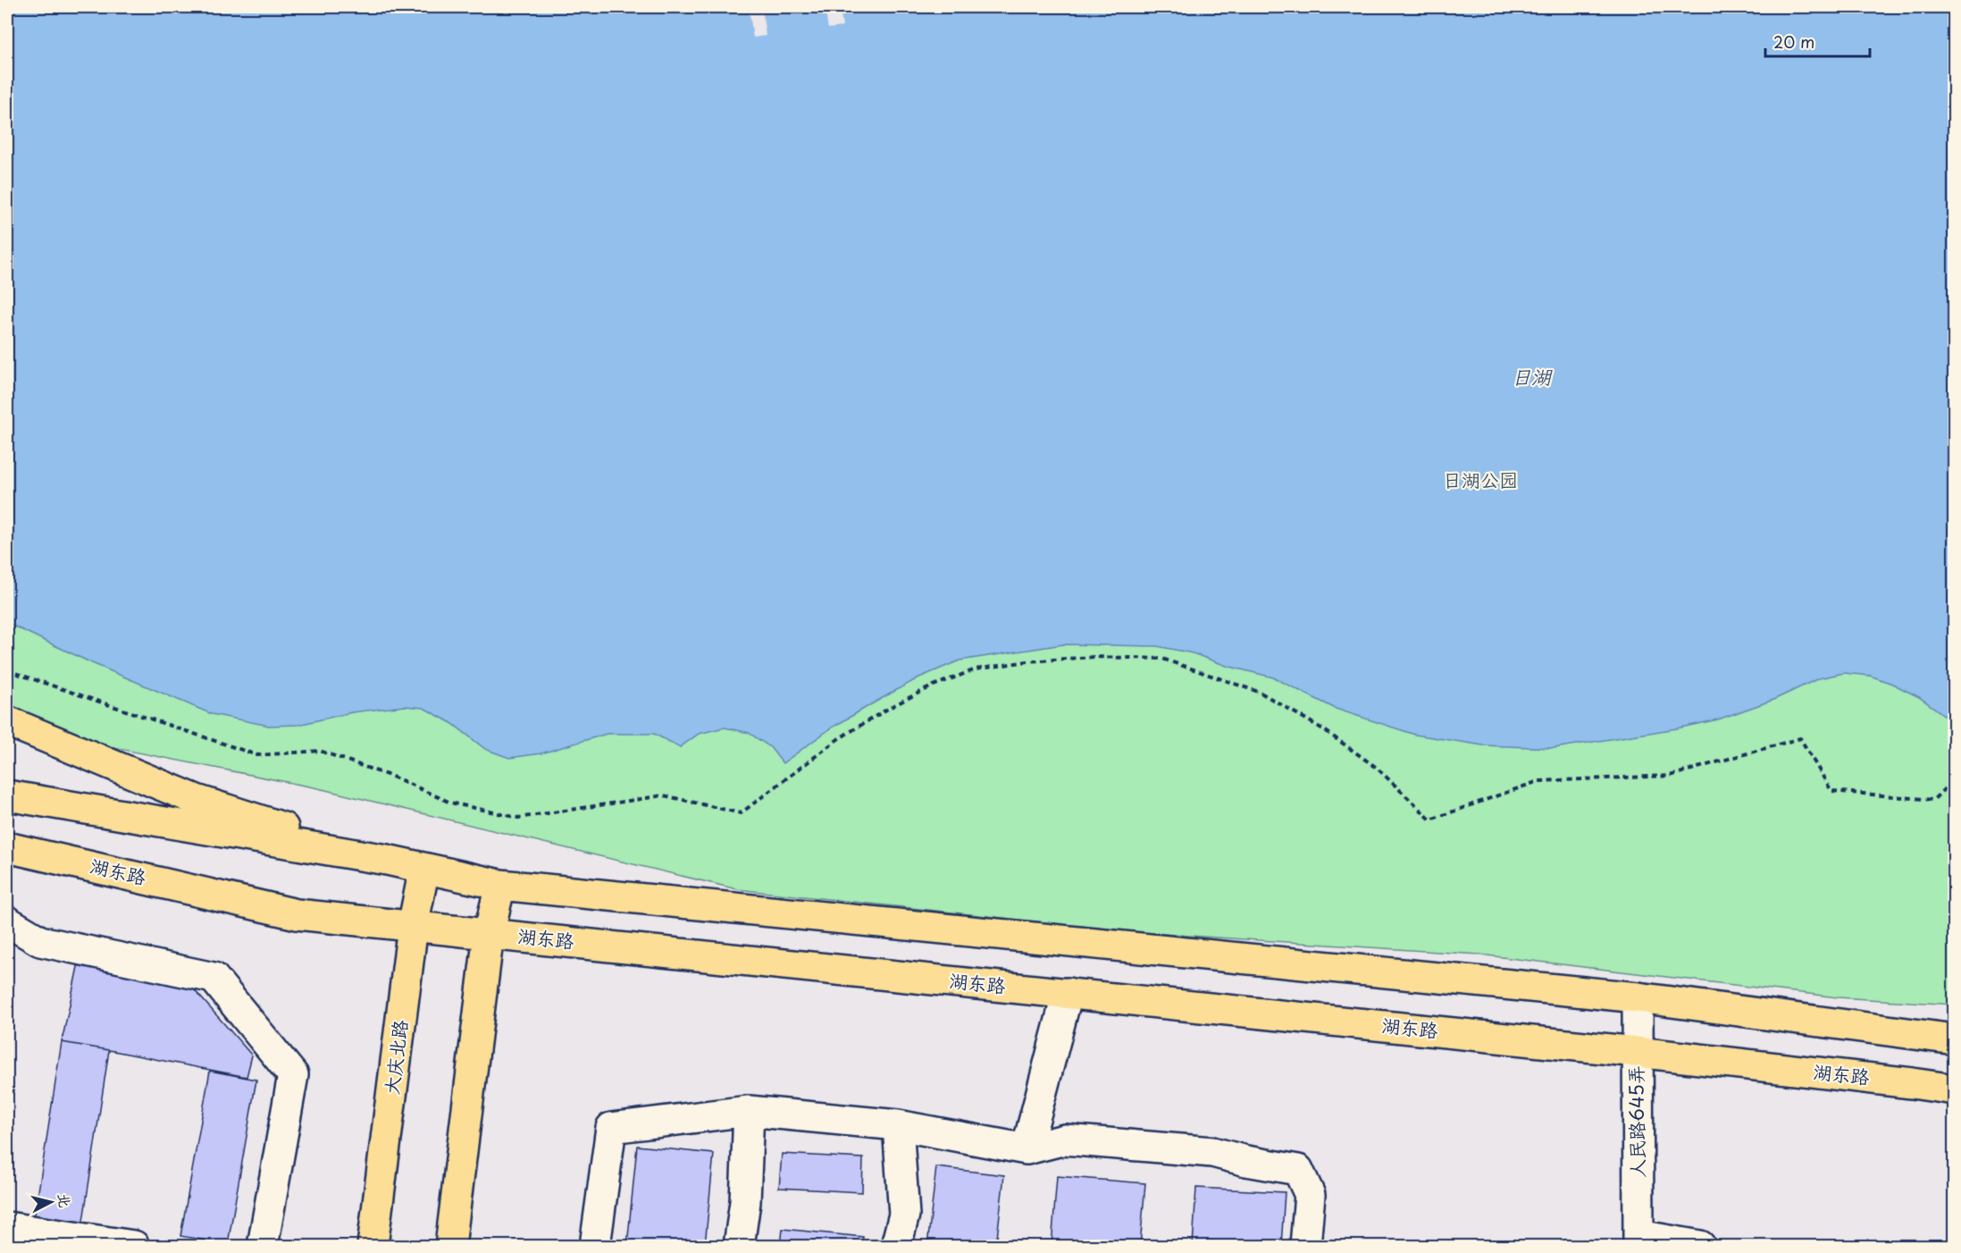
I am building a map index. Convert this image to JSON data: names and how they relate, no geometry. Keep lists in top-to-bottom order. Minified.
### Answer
{"streets":{"main road":["湖东路","大庆北路"],"street":["人民路645弄"]},"crossings":[["湖东路","大庆北路"],["湖东路","人民路645弄"]],"water":["日湖"],"parks":["日湖公园"],"scale_bar":"20 m","north":"right"}
